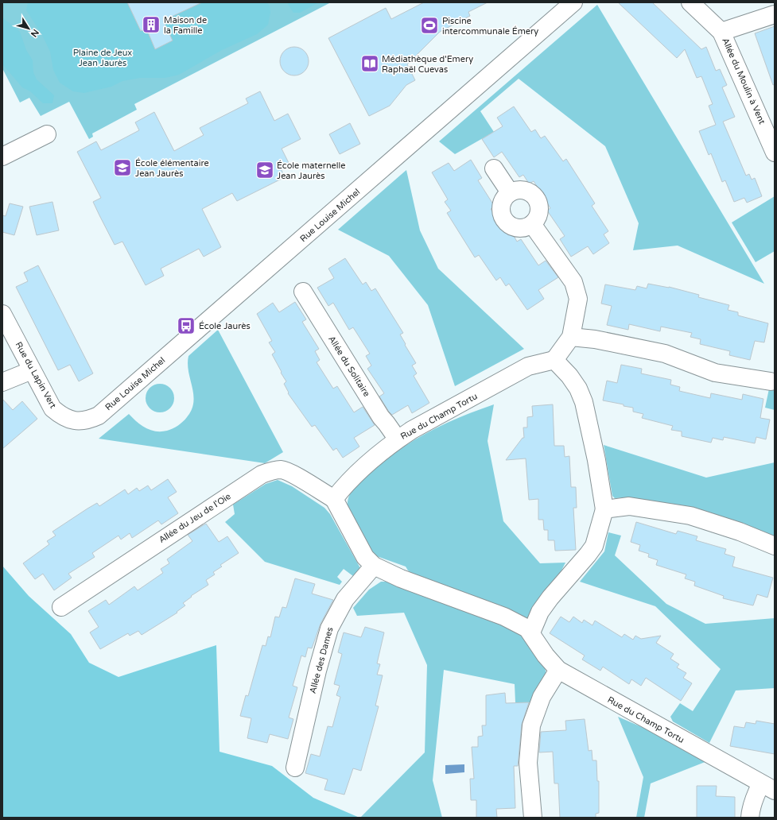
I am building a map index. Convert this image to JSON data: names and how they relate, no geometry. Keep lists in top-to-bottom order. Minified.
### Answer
{"streets":{"street":["Allée du Moulin à Vent","Rue Louise Michel","Allée du Solitaire","Rue du Lapin Vert","Rue du Champ Tortu","Allée du Jeu de l'Oie","Allée des Dames"]},"crossings":[["Rue Louise Michel","Rue du Lapin Vert"],["Allée du Solitaire","Rue du Champ Tortu"],["Rue du Champ Tortu","Allée du Jeu de l'Oie"],["Rue du Champ Tortu","Allée des Dames"]],"parks":["Plaine de Jeux Jean Jaurès"],"places":{"building":["Maison de la Famille"],"sports":["Piscine intercommunale Émery"],"library":["Médiathèque d'Emery Raphaël Cuevas"],"school or university":["École élémentaire Jean Jaurès","École maternelle Jean Jaurès"],"bus stop":["École Jaurès"]},"north":"bottom right"}
